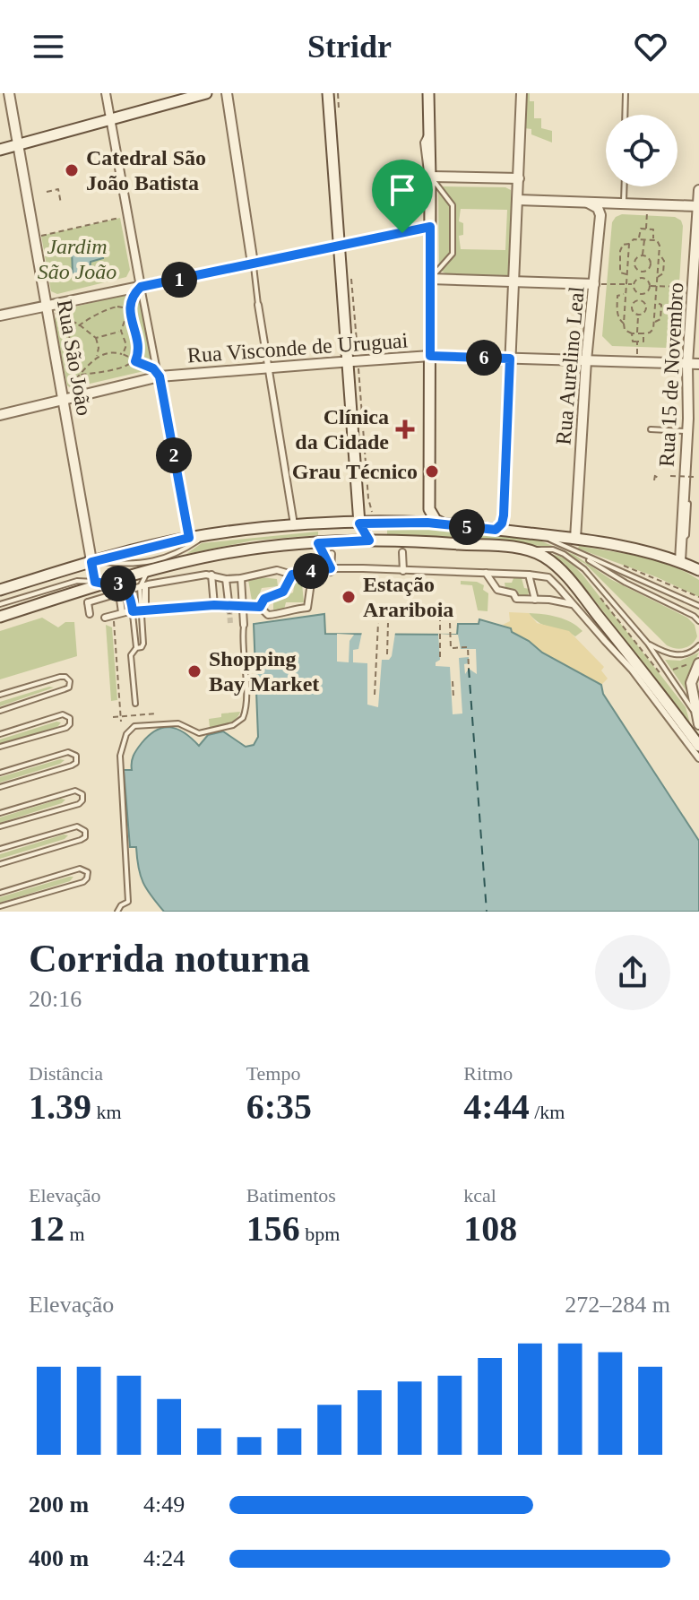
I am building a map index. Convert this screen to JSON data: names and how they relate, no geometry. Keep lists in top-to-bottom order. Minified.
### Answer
{"streets":{"street":["Rua Visconde de Uruguai","Rua São João","Rua Aurelino Leal","Rua 15 de Novembro"]},"crossings":[["Rua Visconde de Uruguai","Rua São João"],["Rua Visconde de Uruguai","Rua Aurelino Leal"],["Rua Visconde de Uruguai","Rua 15 de Novembro"]],"parks":["Jardim São João"],"places":{"other":["Catedral São João Batista","Grau Técnico","Estação Arariboia","Shopping Bay Market"],"health":["Clínica da Cidade"]},"page":{"header":"Stridr","pins":["1","6","2","5","4","3"],"heading":["Corrida noturna","20:16"],"stats":[["Distância","1.39 km"],["Tempo","6:35"],["Ritmo","4:44 /km"],["Elevação","12 m"],["Batimentos","156 bpm"],["kcal","108"]],"chart":["Elevação","272–284 m"],"list":[{"name":"200 m","note":"4:49"},{"name":"400 m","note":"4:24"}]}}
